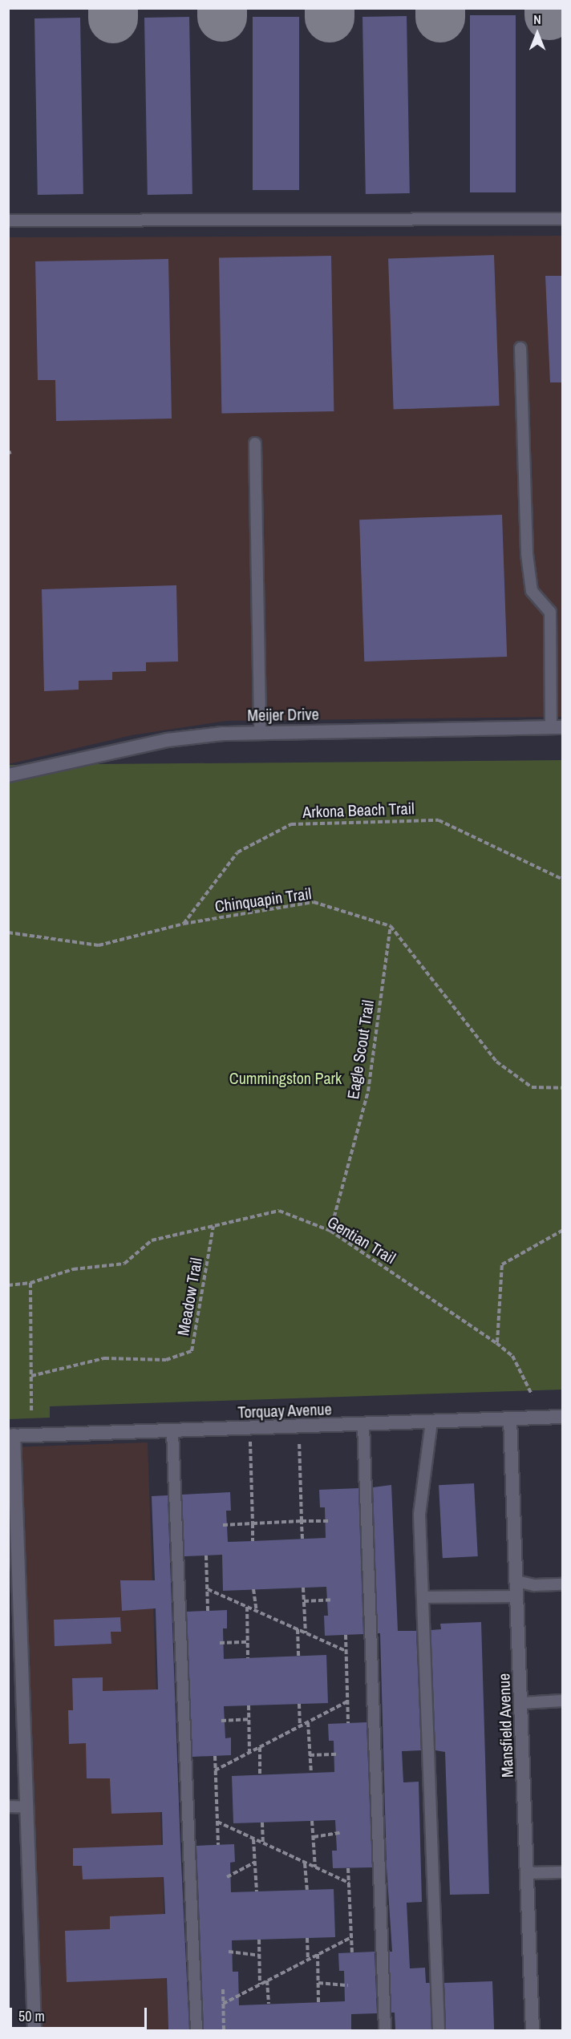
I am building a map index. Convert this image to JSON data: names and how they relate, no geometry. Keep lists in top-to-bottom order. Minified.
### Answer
{"streets":{"street":["Meijer Drive","Torquay Avenue","Mansfield Avenue"],"path":["Arkona Beach Trail","Chinquapin Trail","Eagle Scout Trail","Gentian Trail","Meadow Trail"]},"crossings":[["Arkona Beach Trail","Chinquapin Trail"],["Chinquapin Trail","Eagle Scout Trail"],["Eagle Scout Trail","Gentian Trail"],["Gentian Trail","Meadow Trail"],["Torquay Avenue","Mansfield Avenue"]],"parks":["Cummingston Park"],"scale_bar":"50 m","north":"top"}
